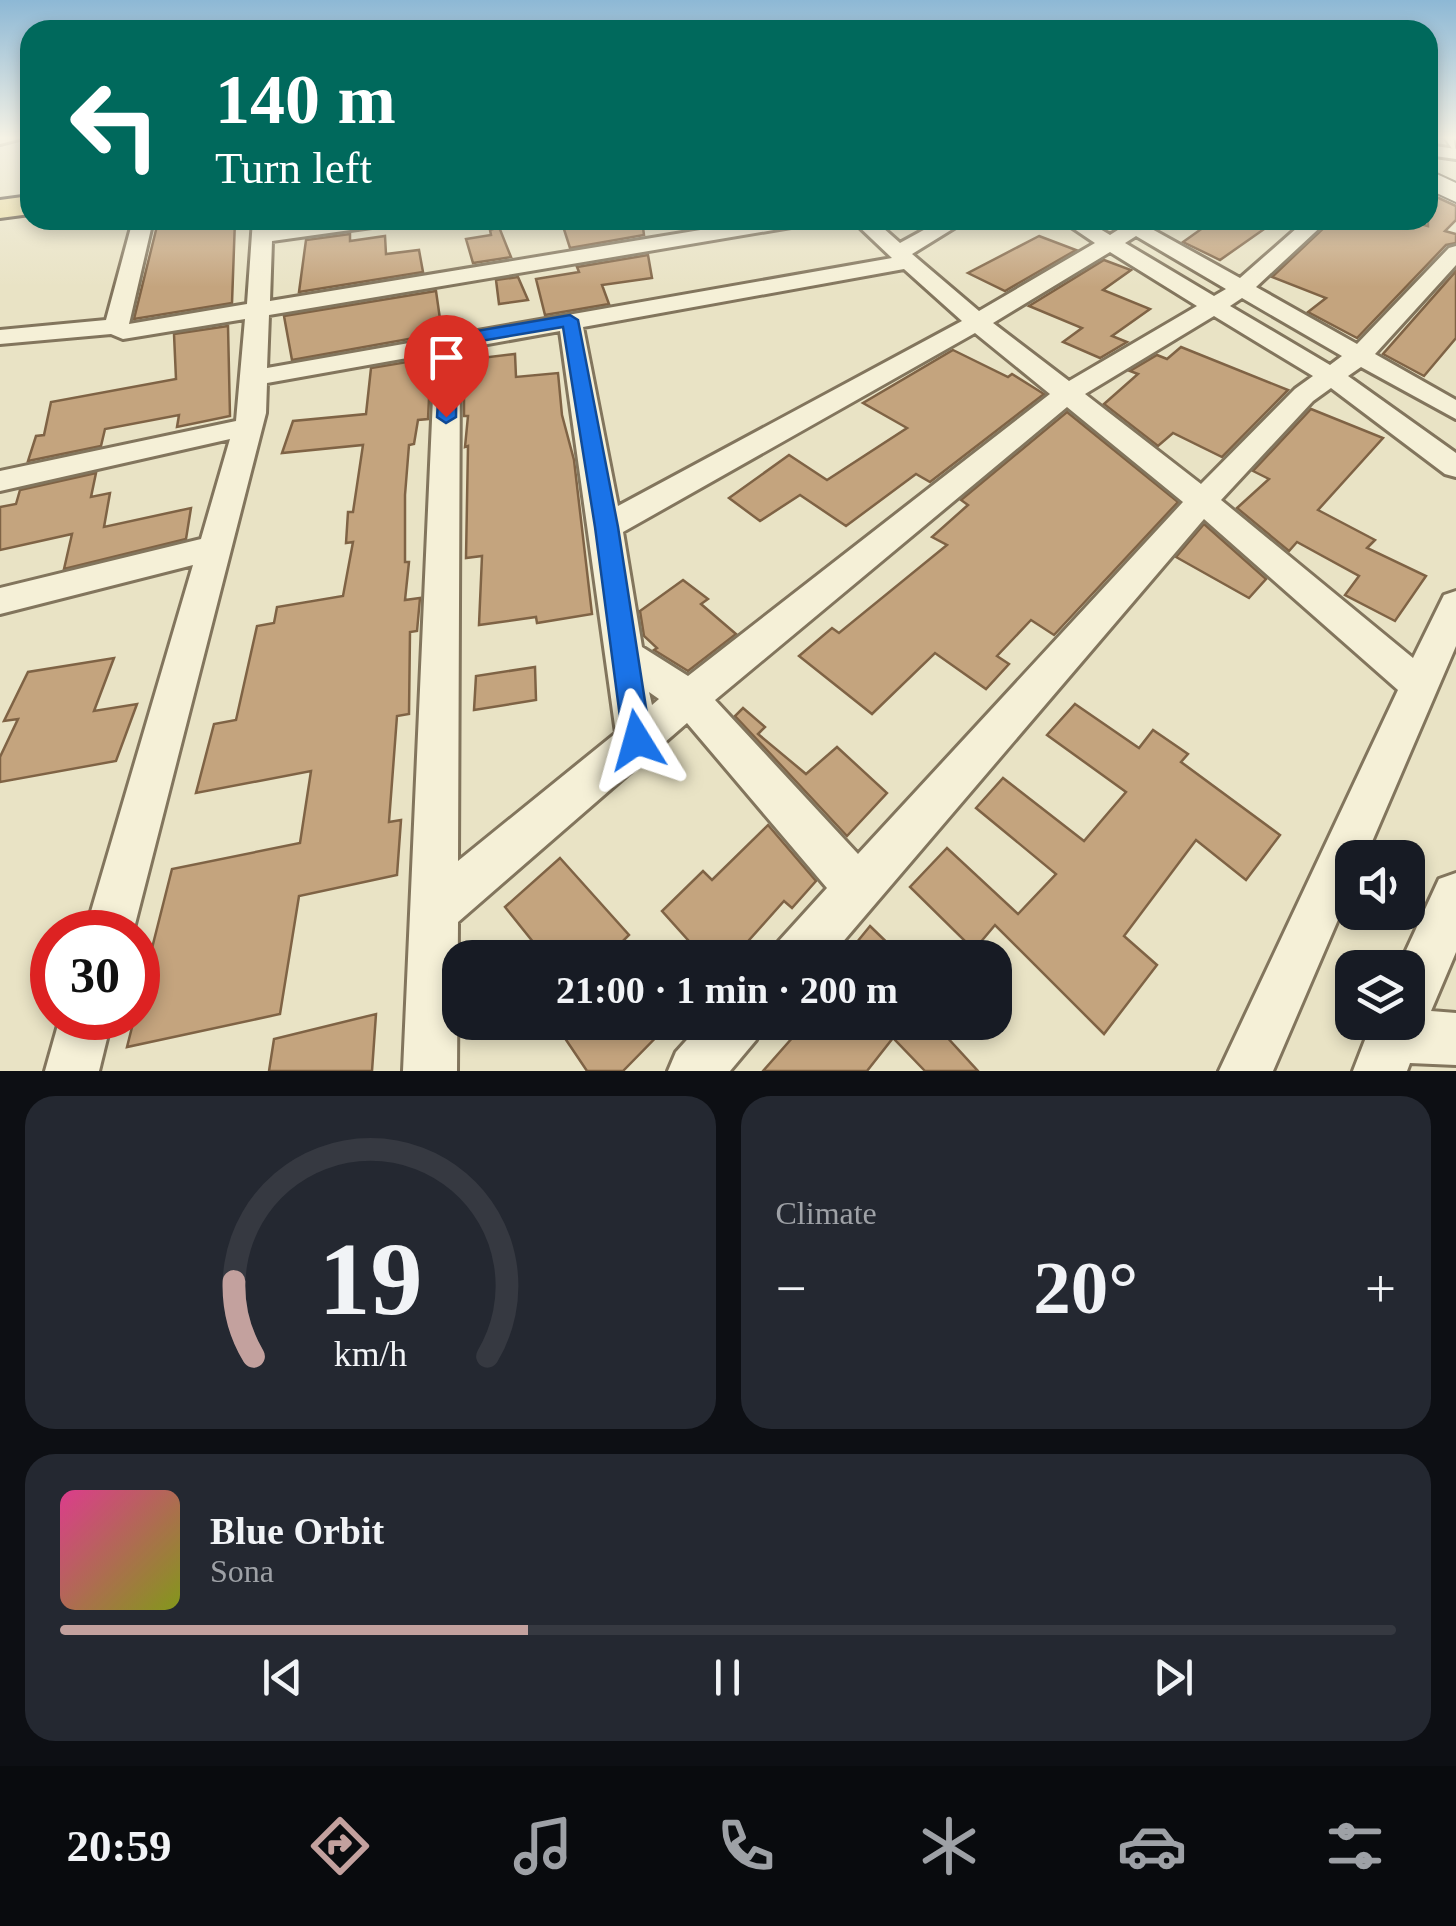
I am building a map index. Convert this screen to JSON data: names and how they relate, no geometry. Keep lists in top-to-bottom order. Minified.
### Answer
{"page":{"turn":["140 m","Turn left"],"limit":"30","trip":"21:00 · 1 min · 200 m","tile":"Climate","heat":["−","20°","+"],"song":["Blue Orbit","Sona"],"tabs":"20:59","gauge":["19","km/h"]}}
